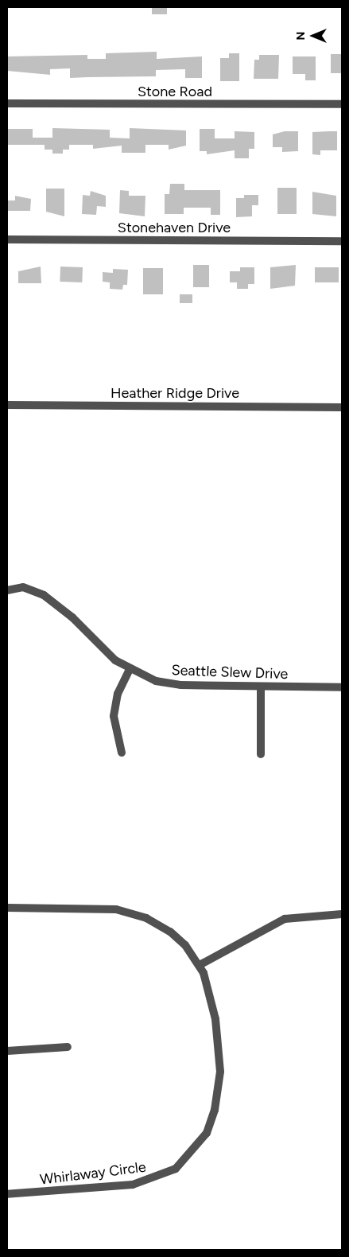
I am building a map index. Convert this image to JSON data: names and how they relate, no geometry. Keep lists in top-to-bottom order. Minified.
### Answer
{"streets":{"street":["Stone Road","Stonehaven Drive","Heather Ridge Drive","Seattle Slew Drive","Whirlaway Circle"]},"north":"left"}
